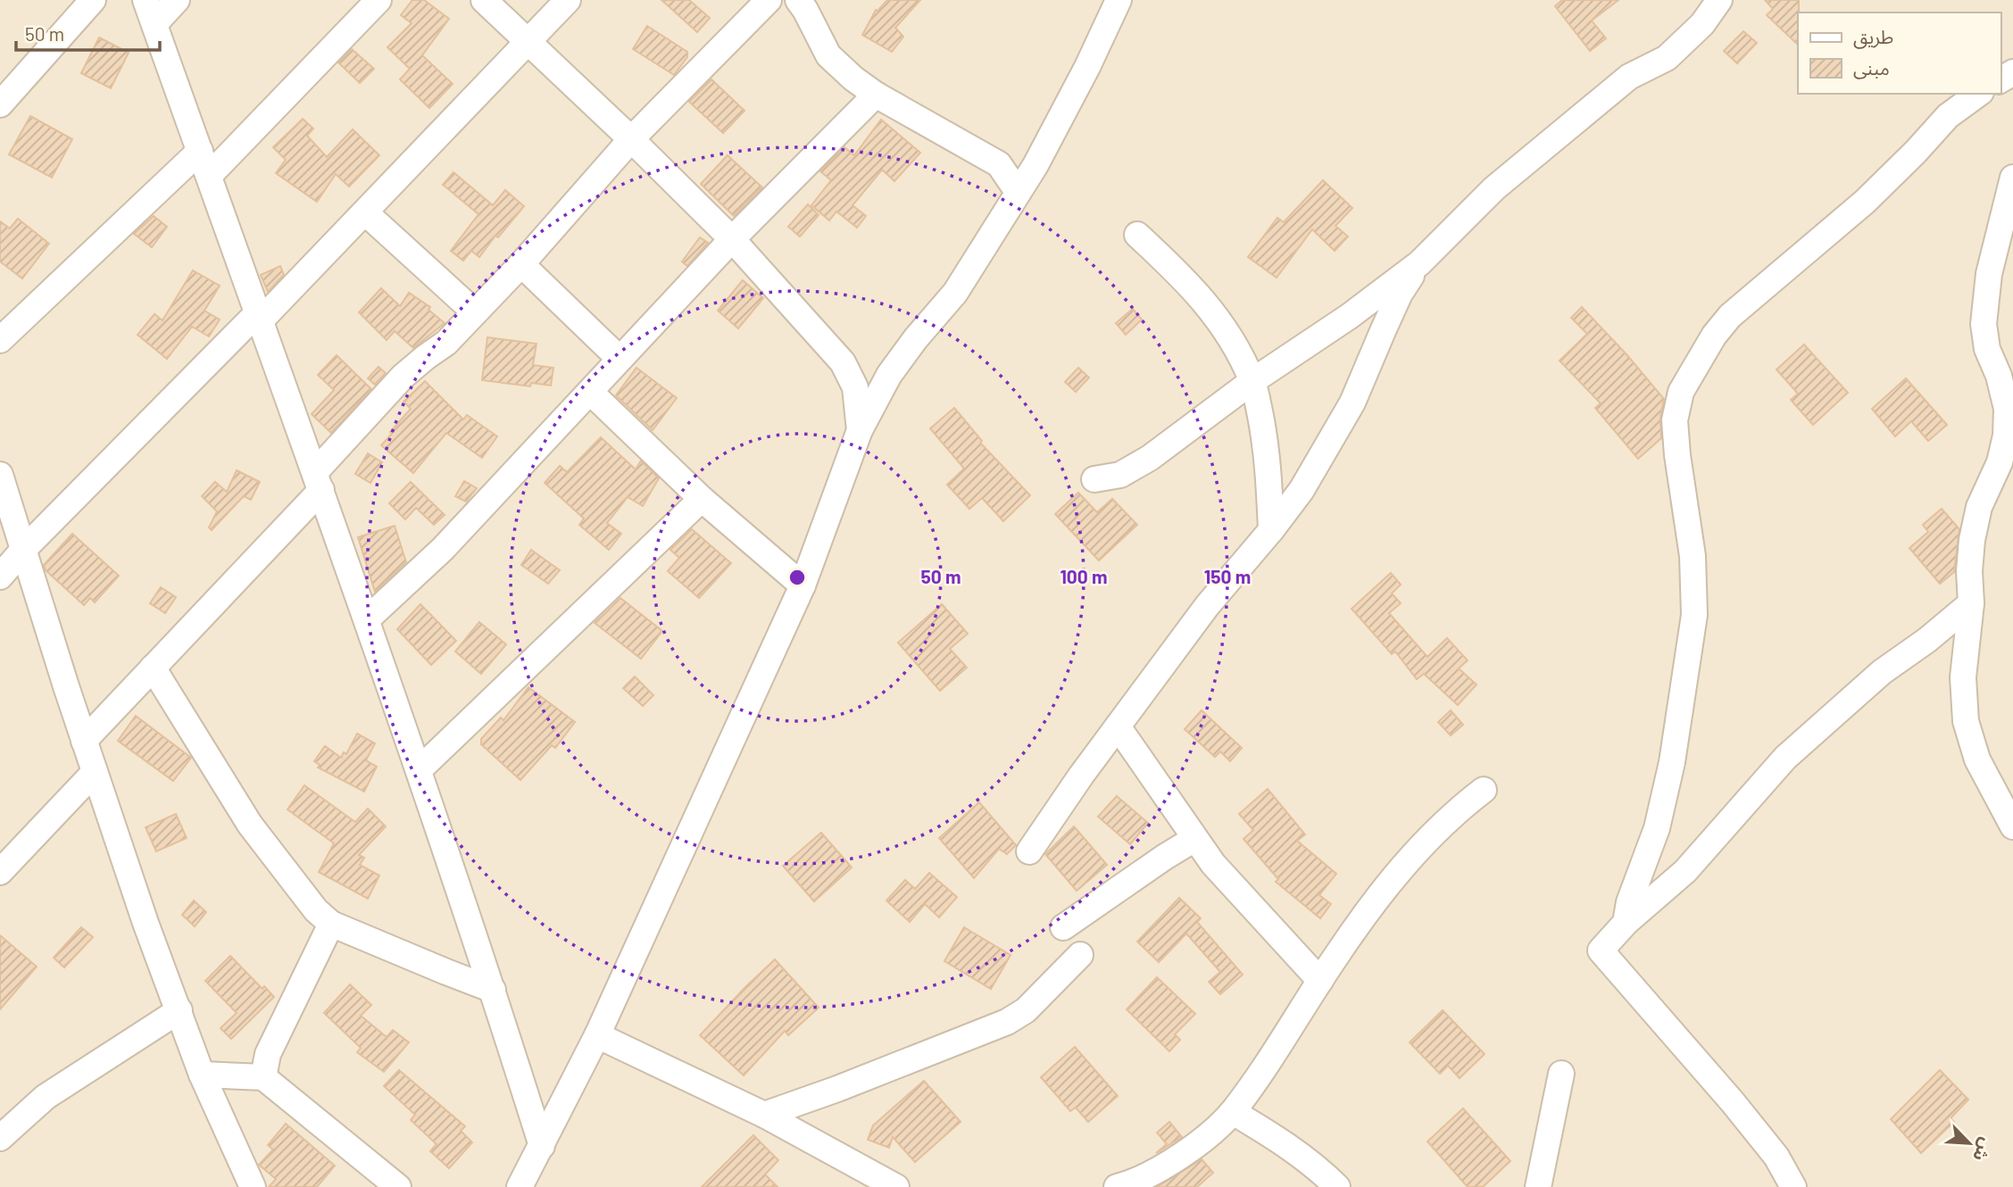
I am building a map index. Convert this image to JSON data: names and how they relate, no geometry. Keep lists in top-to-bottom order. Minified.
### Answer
{"legend":["طريق","مبنى"],"scale_bar":"50 m","north":"bottom right","rings":["50 m","100 m","150 m"]}
